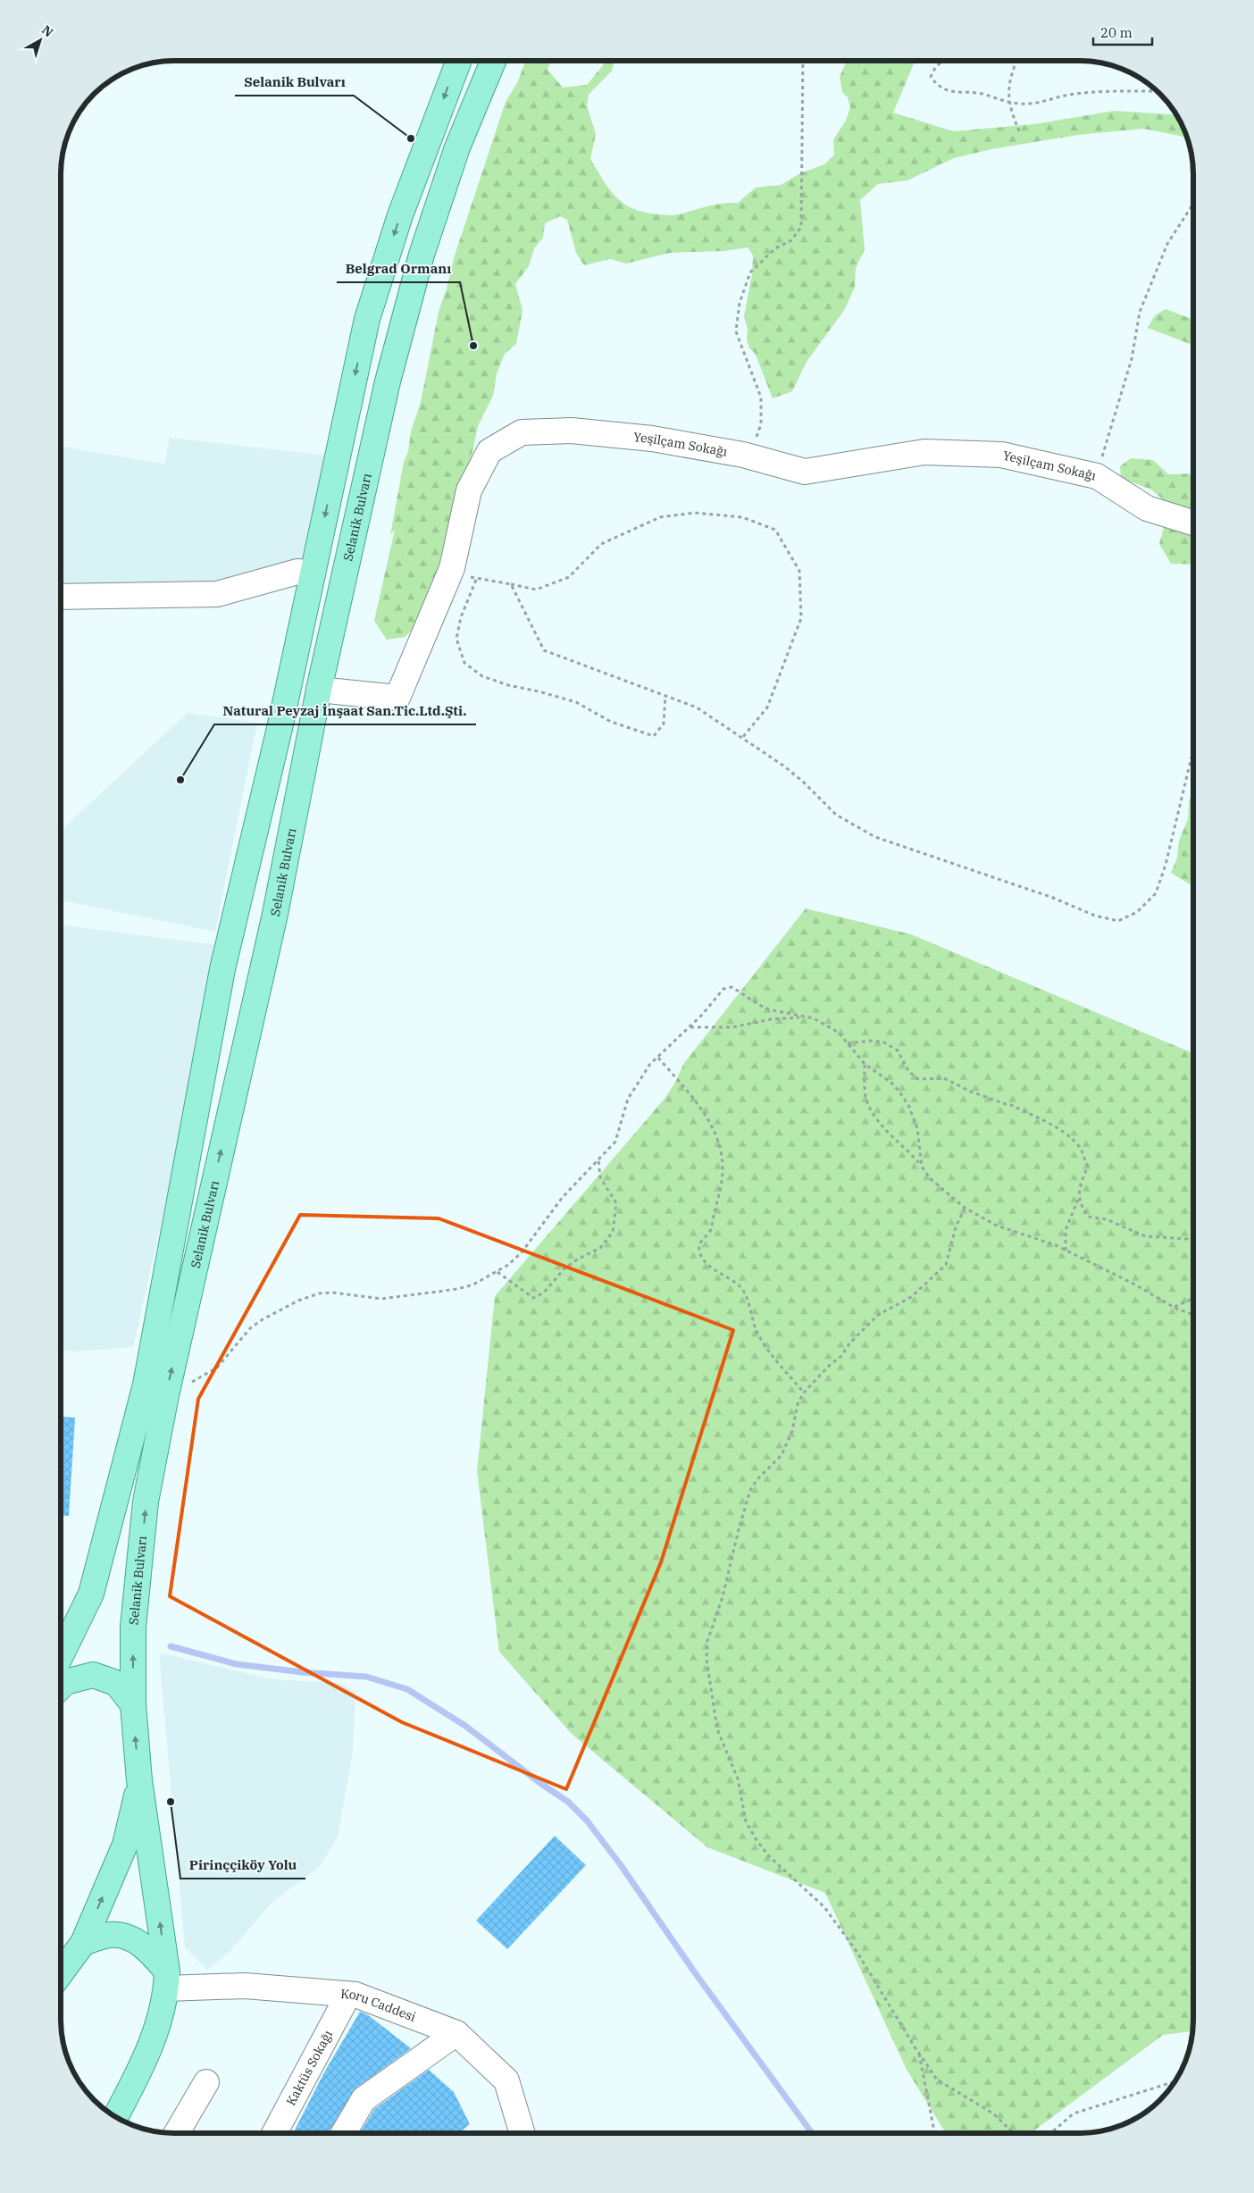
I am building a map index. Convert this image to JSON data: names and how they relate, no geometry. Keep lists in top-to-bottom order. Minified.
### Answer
{"streets":{"main road":["Selanik Bulvarı"],"street":["Yeşilçam Sokağı","Koru Caddesi","Kaktüs Sokağı"]},"crossings":[["Yeşilçam Sokağı","Selanik Bulvarı"],["Koru Caddesi","Kaktüs Sokağı"]],"places":["Selanik Bulvarı","Belgrad Ormanı","Natural Peyzaj İnşaat San.Tic.Ltd.Şti.","Pirinççiköy Yolu"],"scale_bar":"20 m","north":"top right"}
